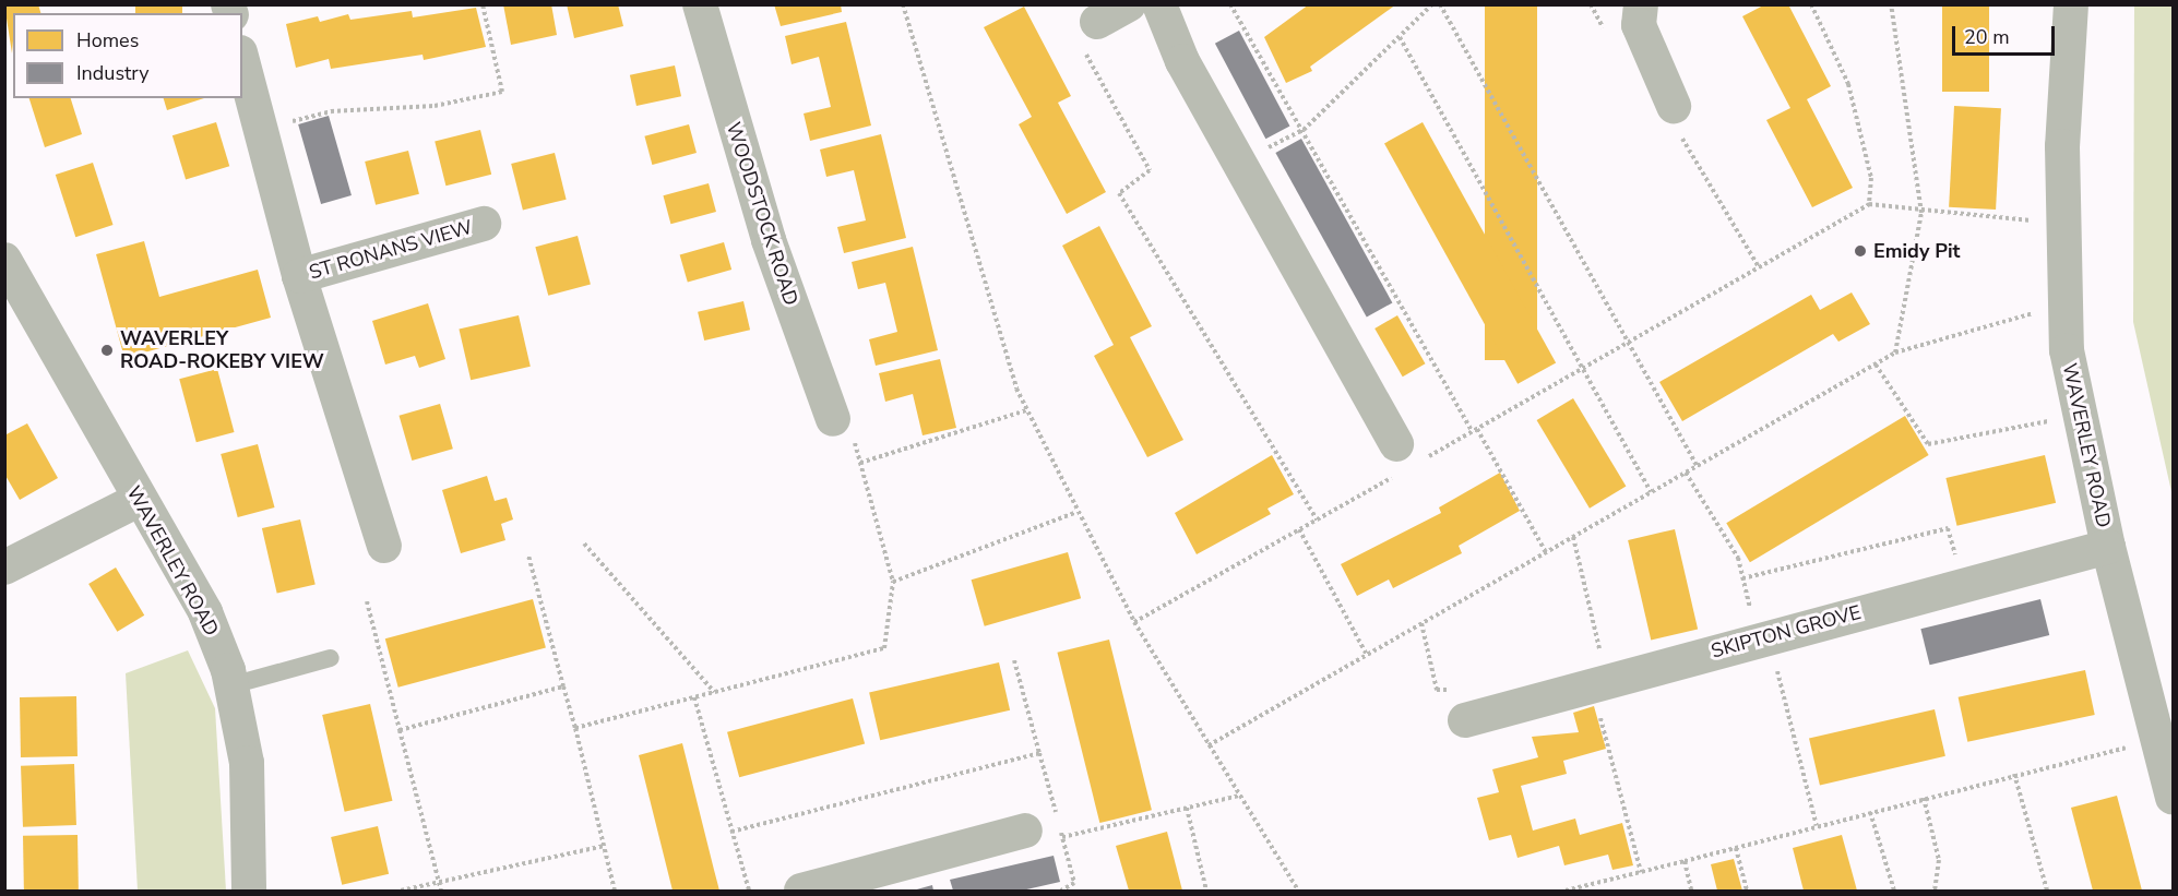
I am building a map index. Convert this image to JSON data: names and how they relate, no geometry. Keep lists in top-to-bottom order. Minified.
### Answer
{"streets":{"street":["WOODSTOCK ROAD","ST RONANS VIEW","WAVERLEY ROAD","SKIPTON GROVE"]},"crossings":[["WAVERLEY ROAD","SKIPTON GROVE"]],"places":["Emidy Pit","WAVERLEY ROAD-ROKEBY VIEW"],"legend":["Homes","Industry"],"scale_bar":"20 m"}
